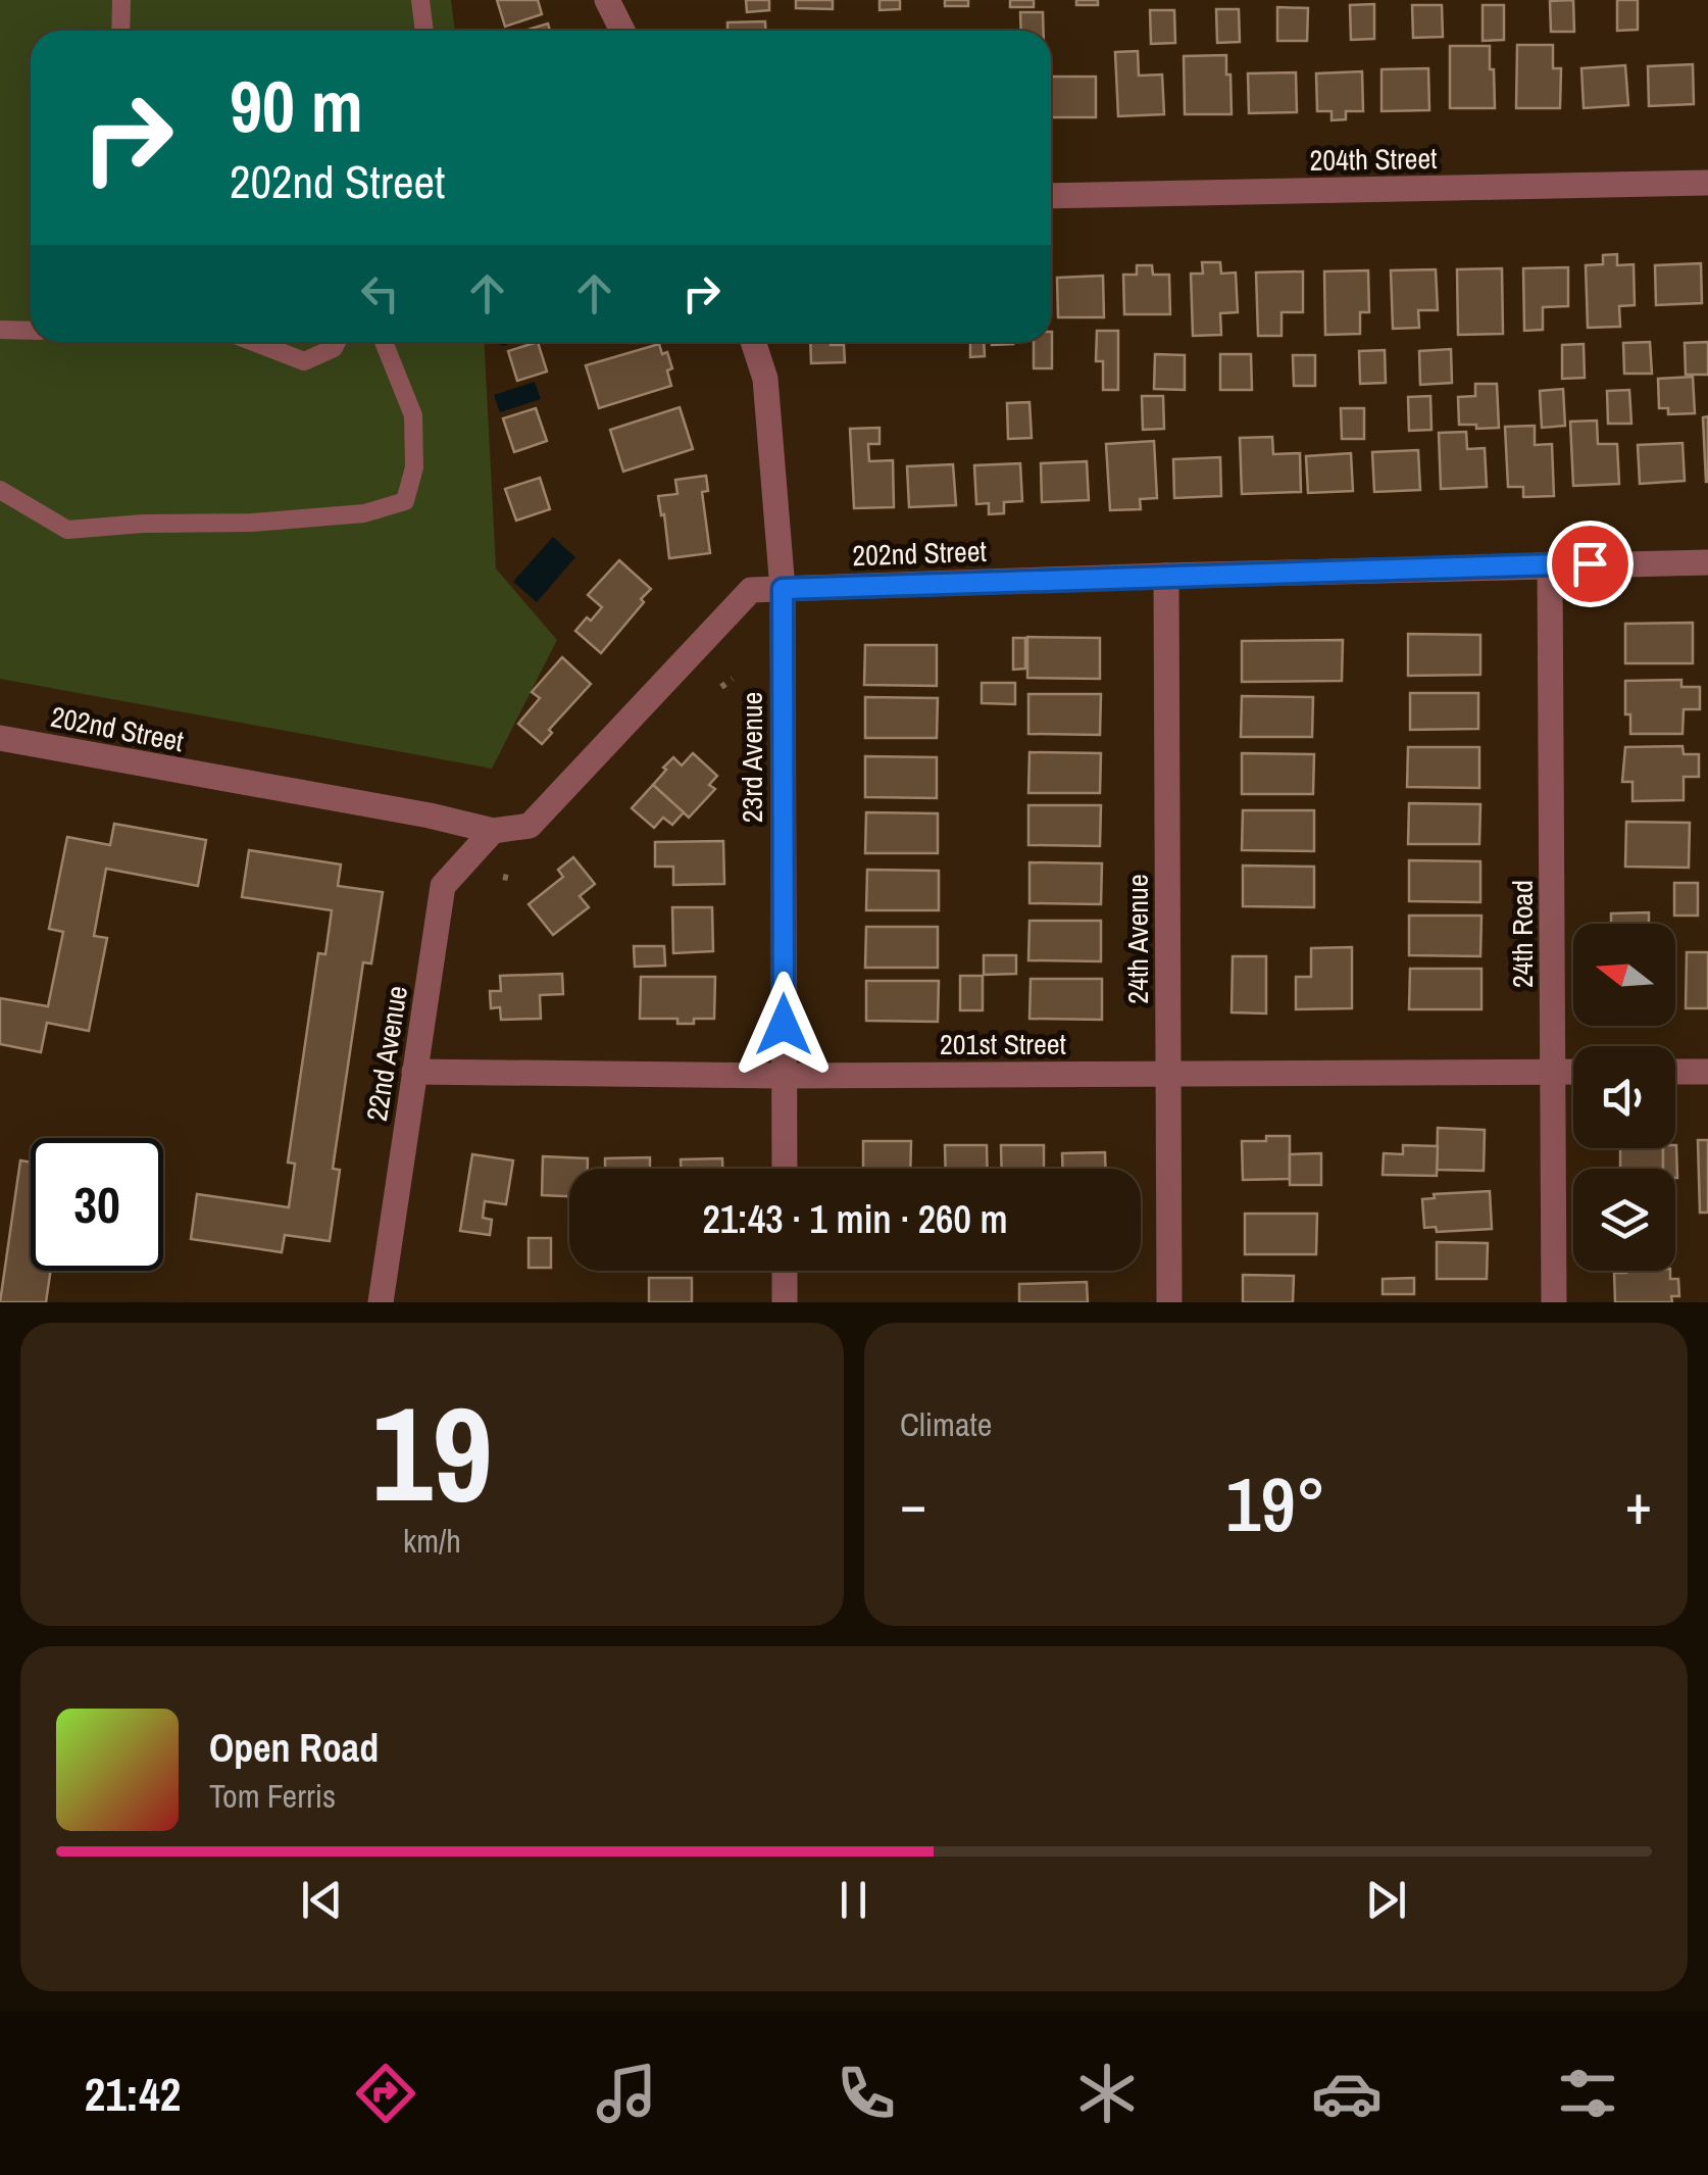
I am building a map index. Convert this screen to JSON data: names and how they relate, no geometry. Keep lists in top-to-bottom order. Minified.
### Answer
{"streets":{"street":["204th Street","202nd Street","23rd Avenue","24th Road","24th Avenue","201st Street","22nd Avenue"]},"crossings":[["202nd Street","23rd Avenue"],["202nd Street","24th Road"],["202nd Street","24th Avenue"],["202nd Street","22nd Avenue"],["23rd Avenue","201st Street"],["24th Road","201st Street"],["24th Avenue","201st Street"],["201st Street","22nd Avenue"]],"north":"left","page":{"turn":["90 m","202nd Street"],"limit":"30","trip":"21:43 · 1 min · 260 m","tile":[["19","km/h"],"Climate"],"heat":["−","19°","+"],"song":["Open Road","Tom Ferris"],"tabs":"21:42"}}
